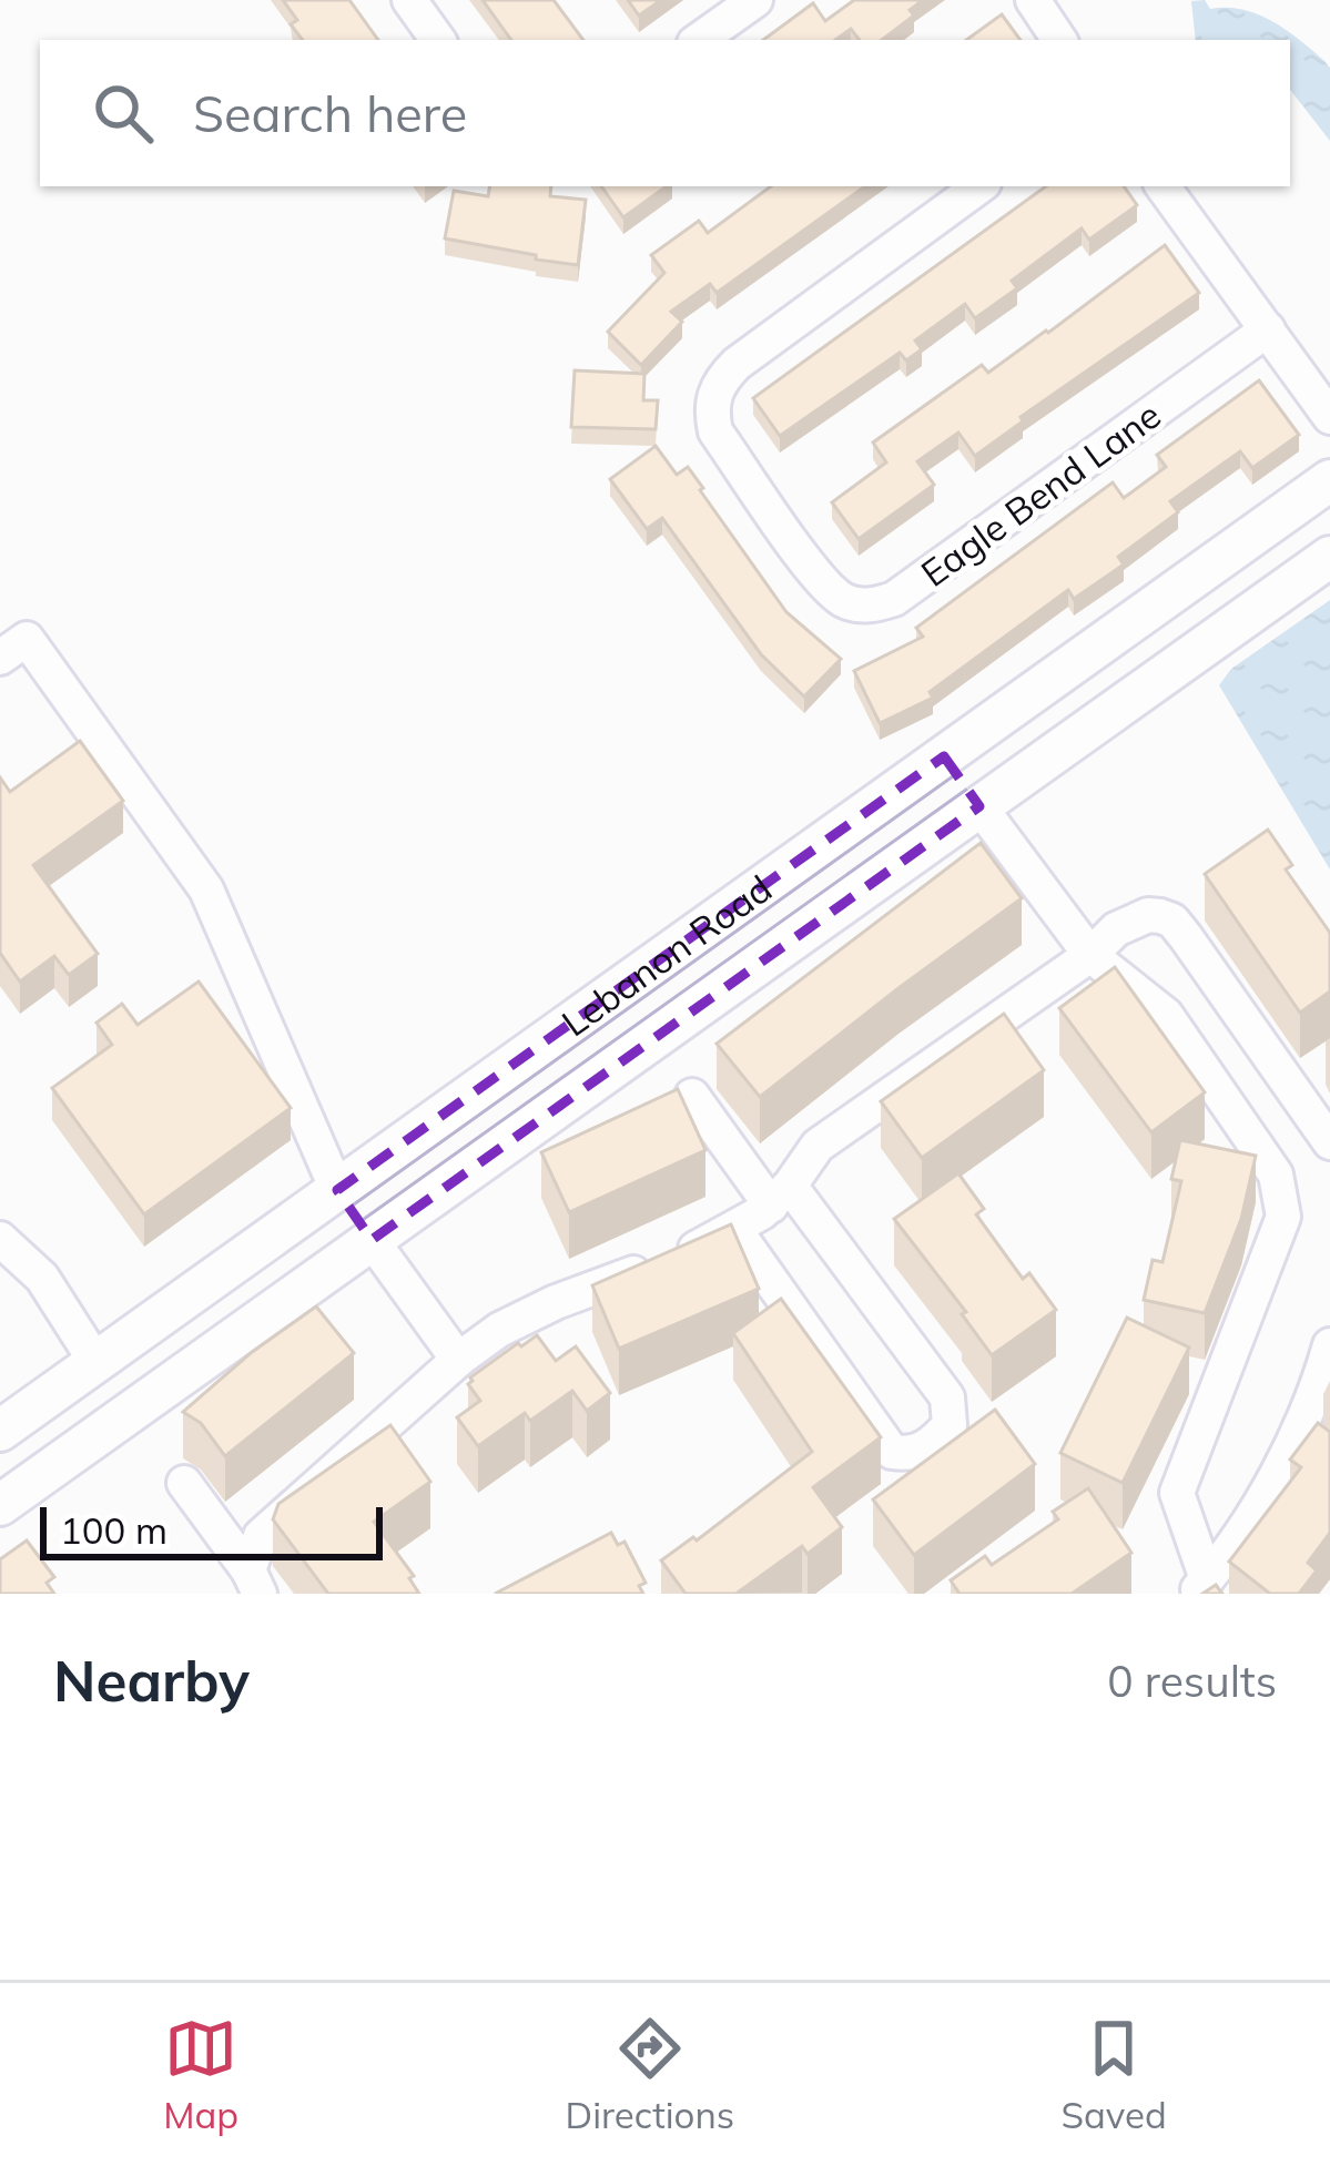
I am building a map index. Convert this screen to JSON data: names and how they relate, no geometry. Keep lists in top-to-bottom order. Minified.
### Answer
{"streets":{"main road":["Lebanon Road"],"street":["Eagle Bend Lane"]},"scale_bar":"100 m","page":{"search":"Search here","scale":"100 m","heading":["Nearby","0 results"],"nav":["Map","Directions","Saved"]}}
